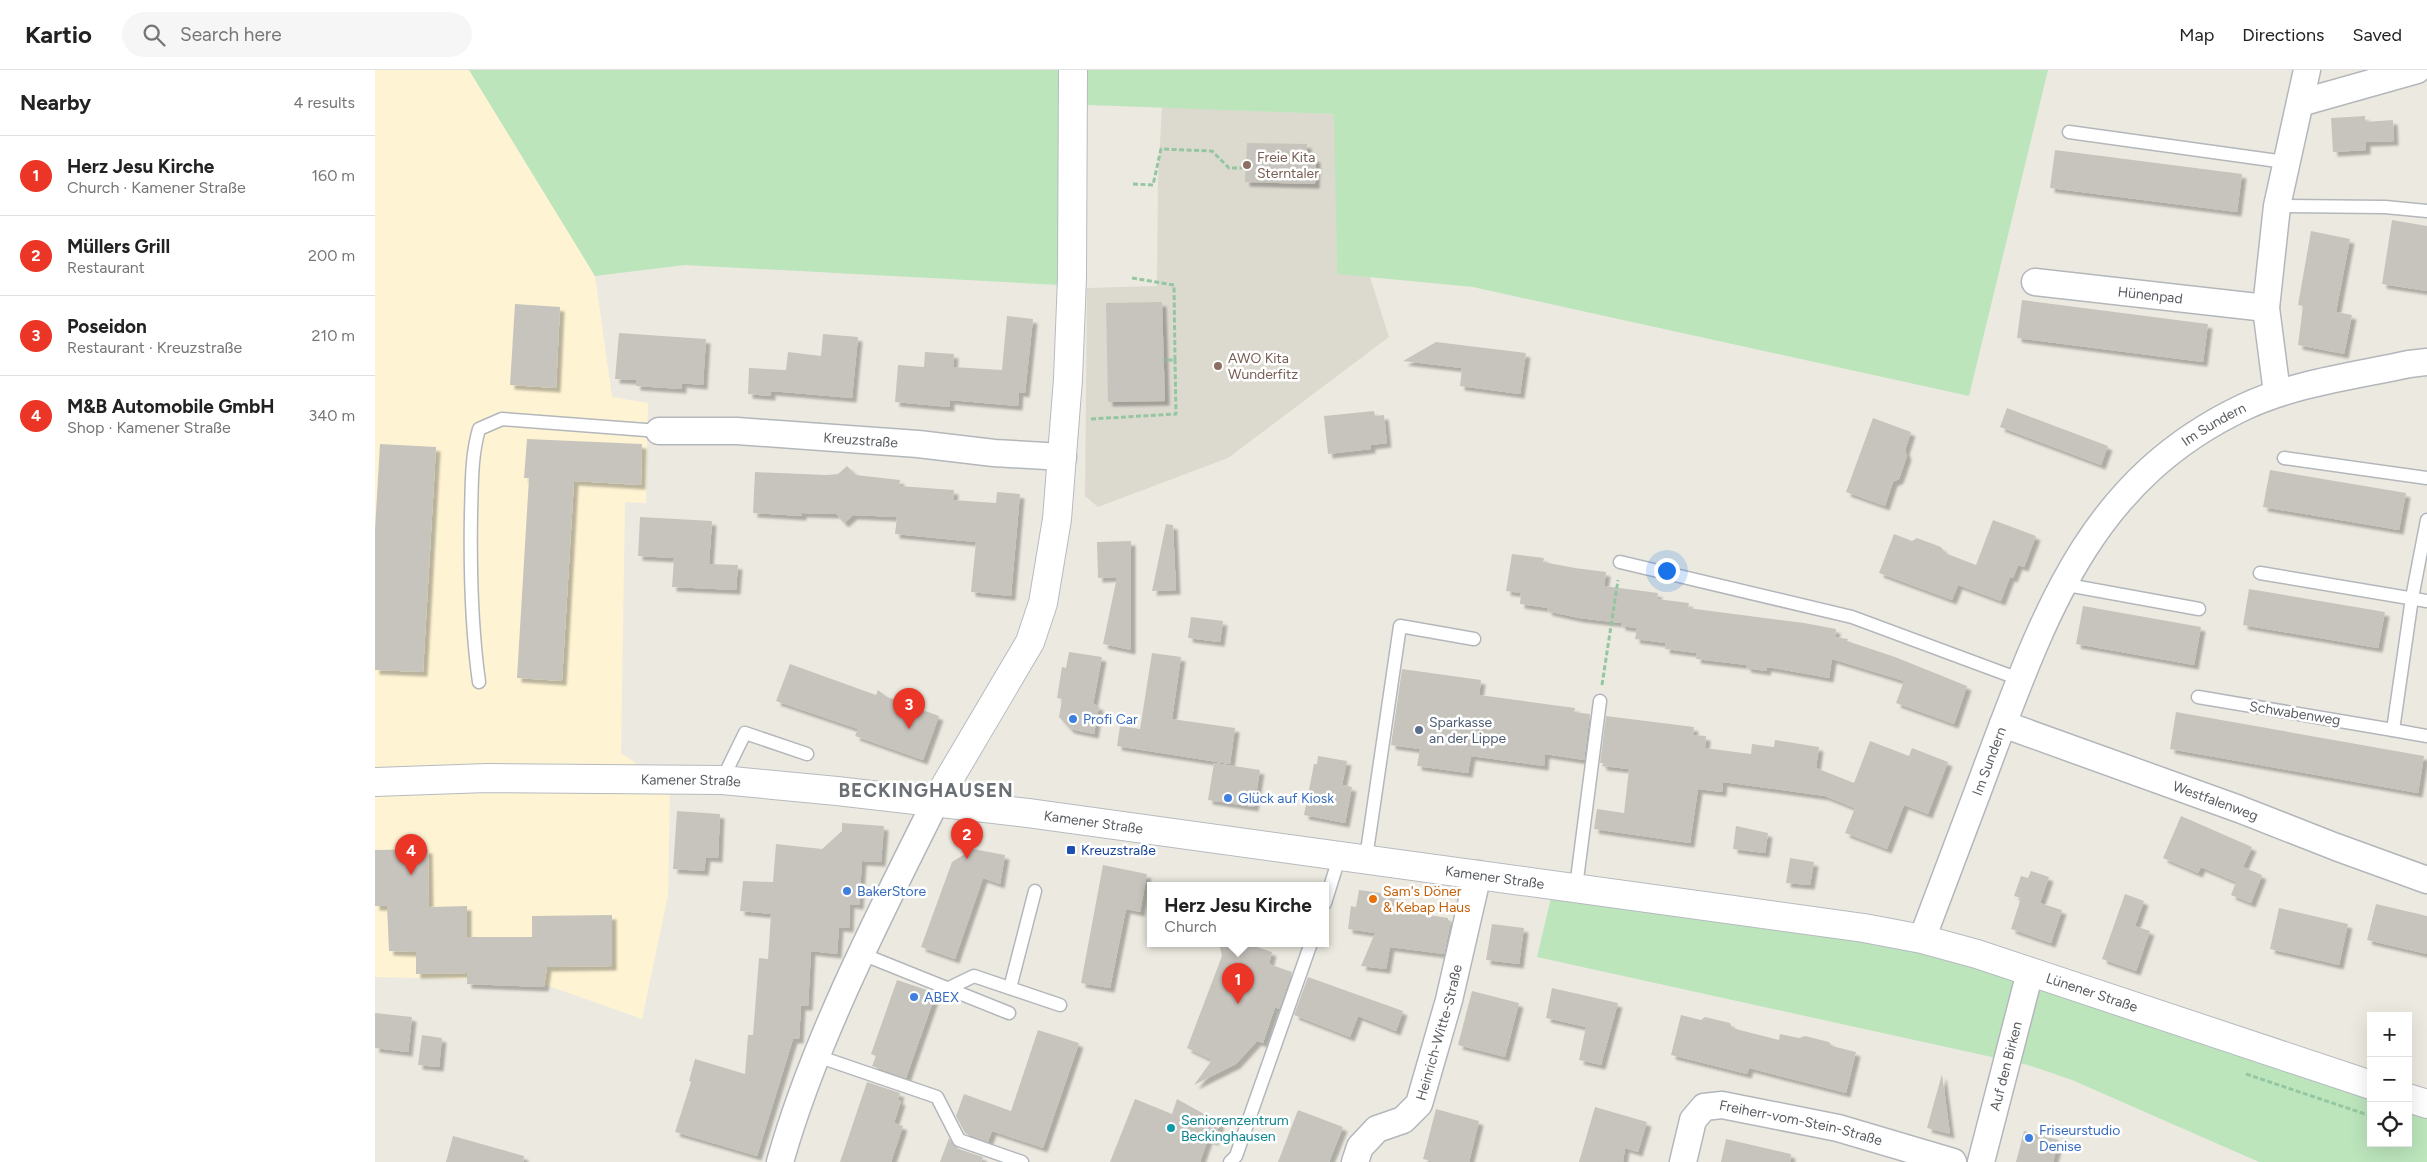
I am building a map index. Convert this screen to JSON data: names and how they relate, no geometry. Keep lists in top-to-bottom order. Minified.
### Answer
{"streets":{"main road":["Kamener Straße","Lünener Straße"],"street":["Hünenpad","Im Sundern","Kreuzstraße","Westfalenweg","Heinrich-Witte-Straße","Auf den Birken","Freiherr-vom-Stein-Straße"],"lane":["Schwabenweg"]},"crossings":[["Im Sundern","Westfalenweg"],["Im Sundern","Lünener Straße"],["Kamener Straße","Lünener Straße"],["Kamener Straße","Heinrich-Witte-Straße"],["Lünener Straße","Auf den Birken"]],"districts":["BECKINGHAUSEN"],"places":{"other":["Freie Kita Sterntaler","AWO Kita Wunderfitz","Profi Car","Sparkasse an der Lippe","Glück auf Kiosk","BakerStore","Sam's Döner & Kebap Haus","ABEX","Seniorenzentrum Beckinghausen","Friseurstudio Denise"],"transit":["Kreuzstraße"]},"page":{"header":"Kartio","search":"Search here","nav":["Map","Directions","Saved"],"heading":["Nearby","4 results"],"list":[{"mark":"1","name":"Herz Jesu Kirche","note":"Church · Kamener Straße","value":"160 m"},{"mark":"2","name":"Müllers Grill","note":"Restaurant","value":"200 m"},{"mark":"3","name":"Poseidon","note":"Restaurant · Kreuzstraße","value":"210 m"},{"mark":"4","name":"M&B Automobile GmbH","note":"Shop · Kamener Straße","value":"340 m"}],"pins":["3","2","4","1"],"popup":["Herz Jesu Kirche","Church"],"map_buttons":["+","−"]}}
